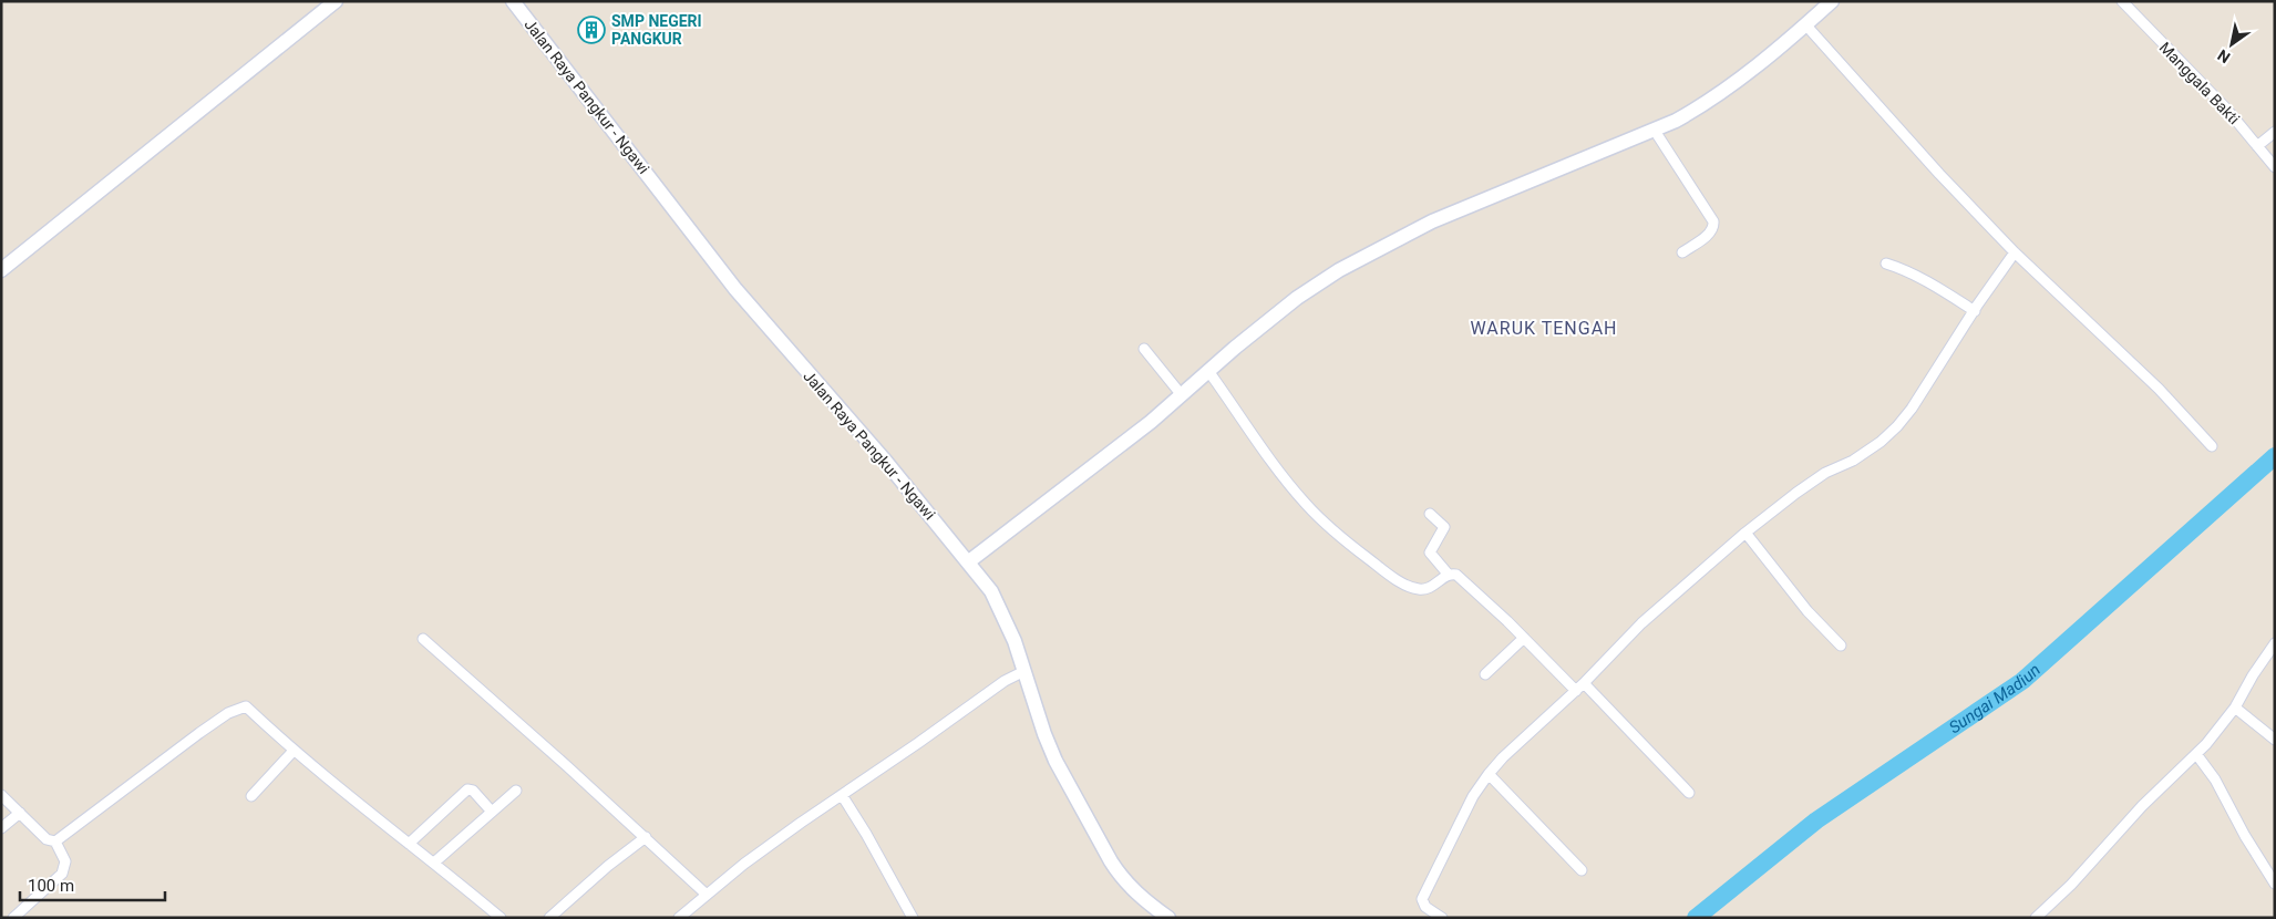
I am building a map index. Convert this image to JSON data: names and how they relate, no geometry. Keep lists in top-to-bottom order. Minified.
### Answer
{"streets":{"main road":["Jalan Raya Pangkur - Ngawi"],"street":["Manggala Bakti"]},"districts":["WARUK TENGAH"],"water":["Sungai Madiun"],"places":{"building":["SMP NEGERI PANGKUR"]},"scale_bar":"100 m","north":"bottom left"}
